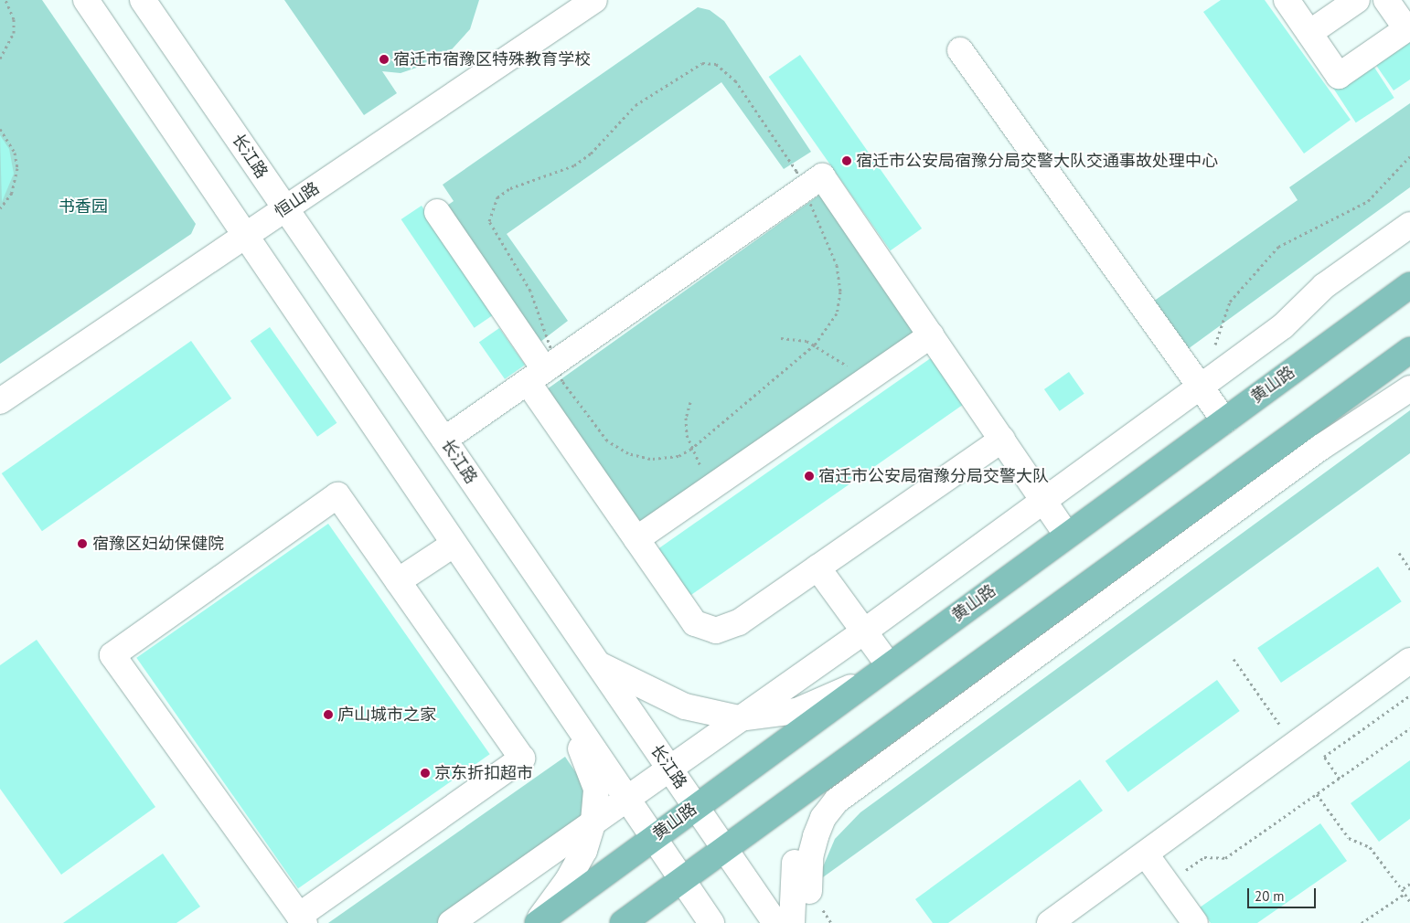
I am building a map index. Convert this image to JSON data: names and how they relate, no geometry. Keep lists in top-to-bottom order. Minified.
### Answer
{"streets":{"main road":["黄山路"],"street":["长江路","恒山路"]},"crossings":[["长江路","恒山路"],["长江路","黄山路"]],"parks":["书香园"],"places":["宿迁市宿豫区特殊教育学校","宿迁市公安局宿豫分局交警大队交通事故处理中心","宿迁市公安局宿豫分局交警大队","宿豫区妇幼保健院","庐山城市之家","京东折扣超市"],"scale_bar":"20 m"}
